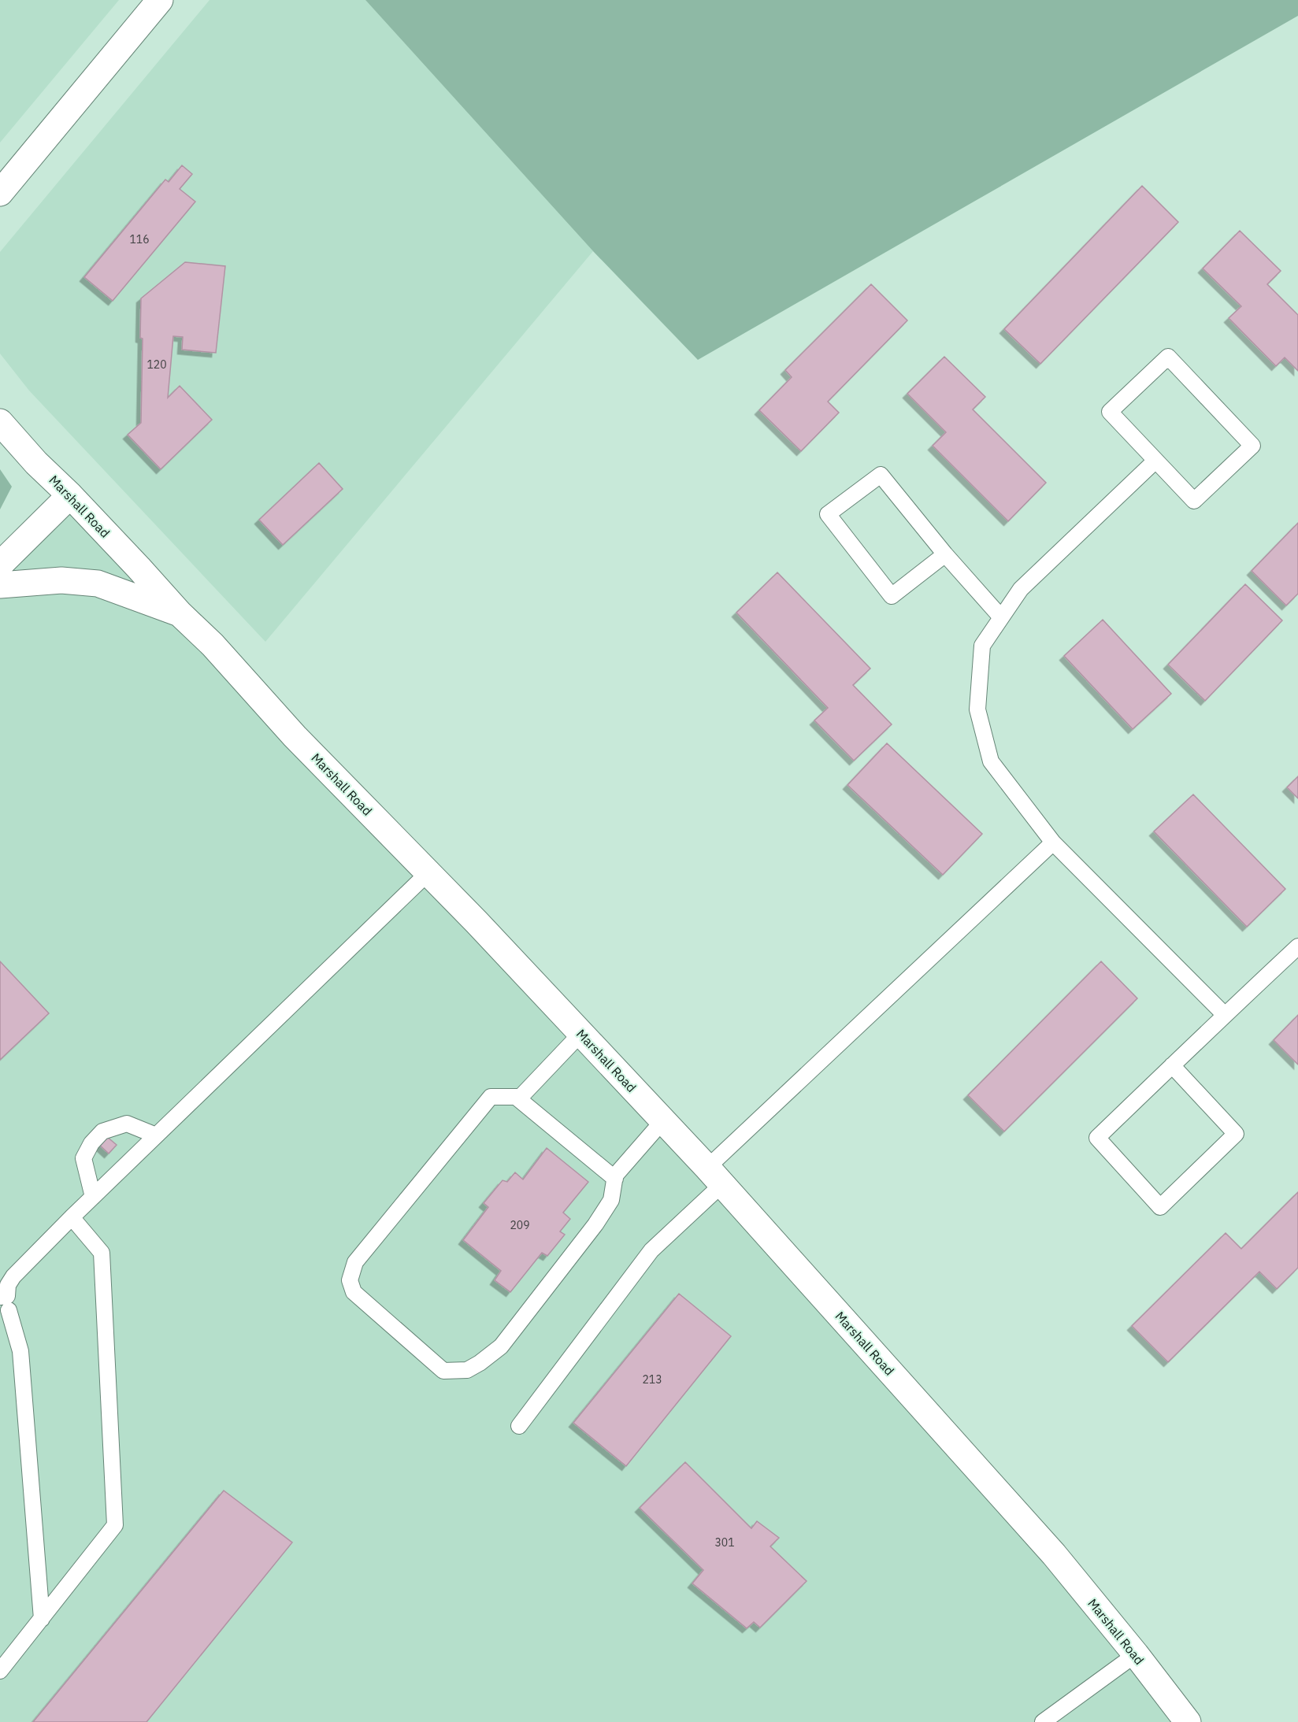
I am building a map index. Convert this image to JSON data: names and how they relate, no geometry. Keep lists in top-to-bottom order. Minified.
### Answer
{"streets":{"main road":["Marshall Road"]},"house_numbers":["116","120","209","213","301"]}
